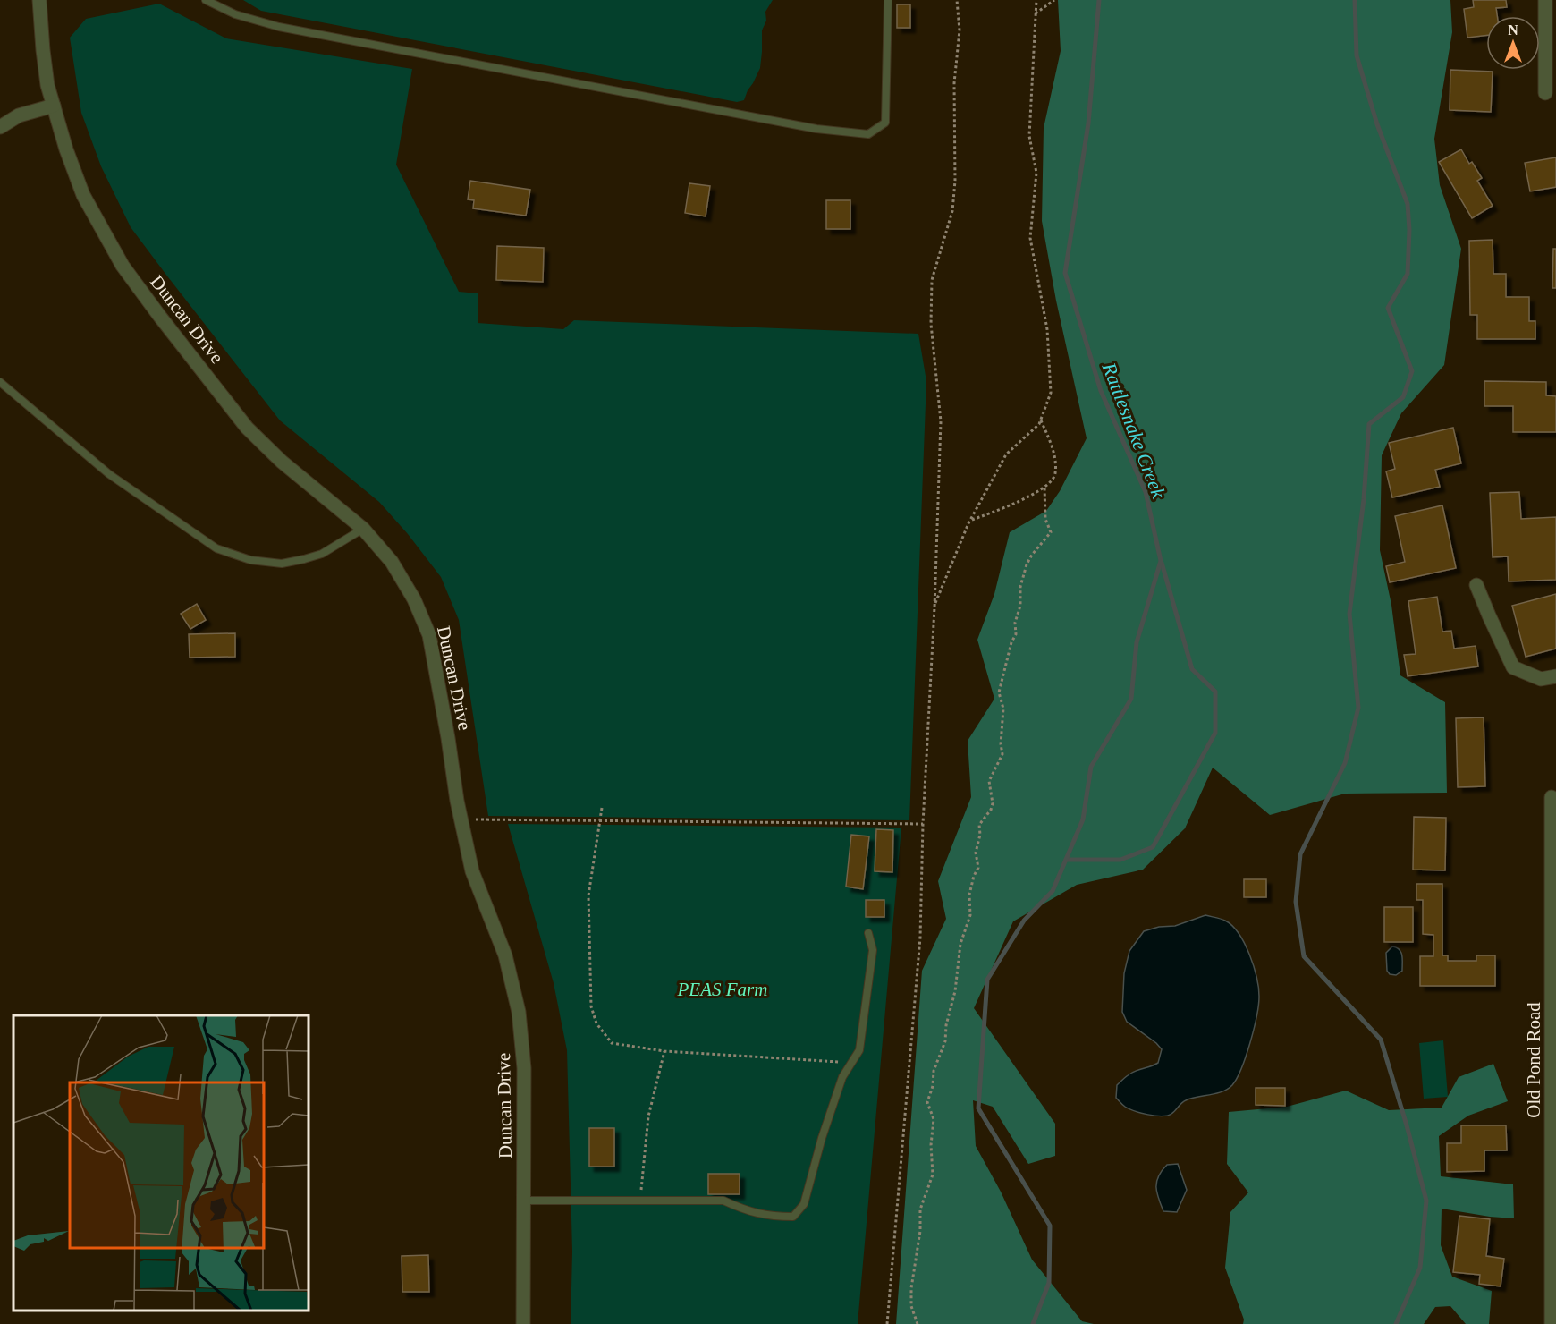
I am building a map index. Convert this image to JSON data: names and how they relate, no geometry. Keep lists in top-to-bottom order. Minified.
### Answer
{"streets":{"street":["Duncan Drive","Old Pond Road"]},"water":["Rattlesnake Creek"],"parks":["PEAS Farm"],"north":"top"}
